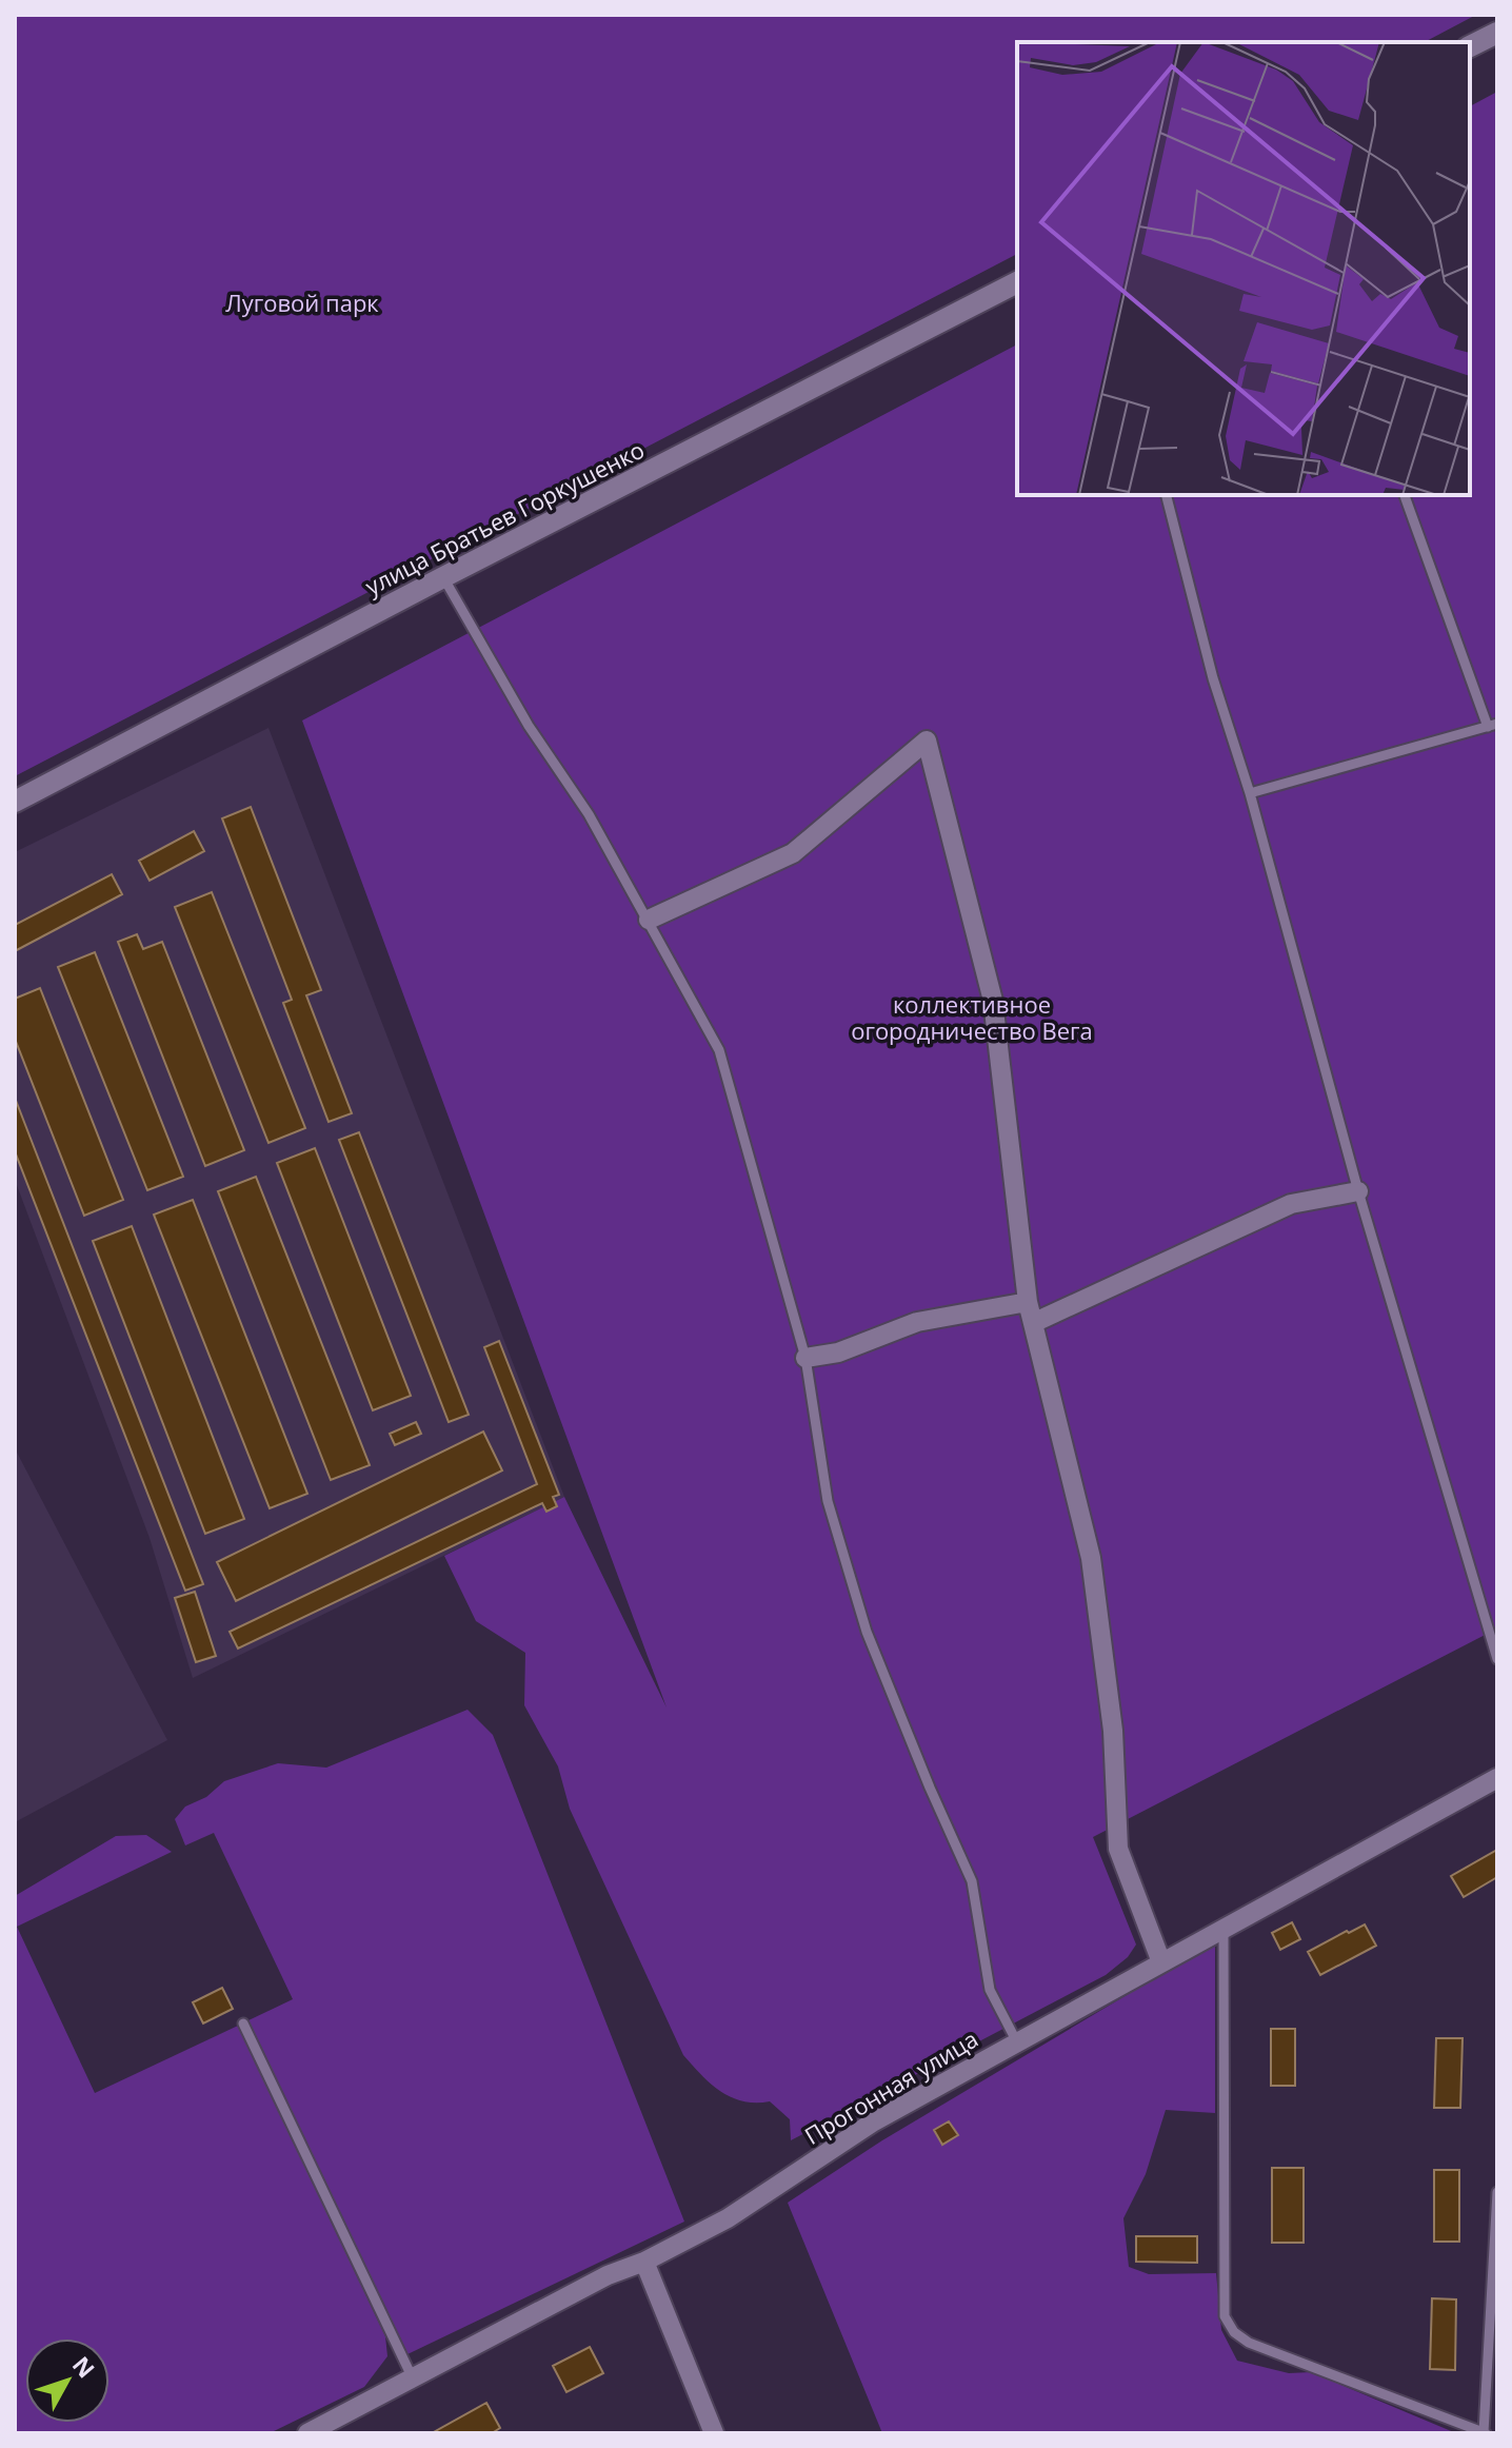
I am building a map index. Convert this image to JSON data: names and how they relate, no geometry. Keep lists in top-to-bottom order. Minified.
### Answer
{"streets":{"street":["улица Братьев Горкушенко","Прогонная улица"]},"parks":["Луговой парк","коллективное огородничество Вега"],"north":"top right"}
